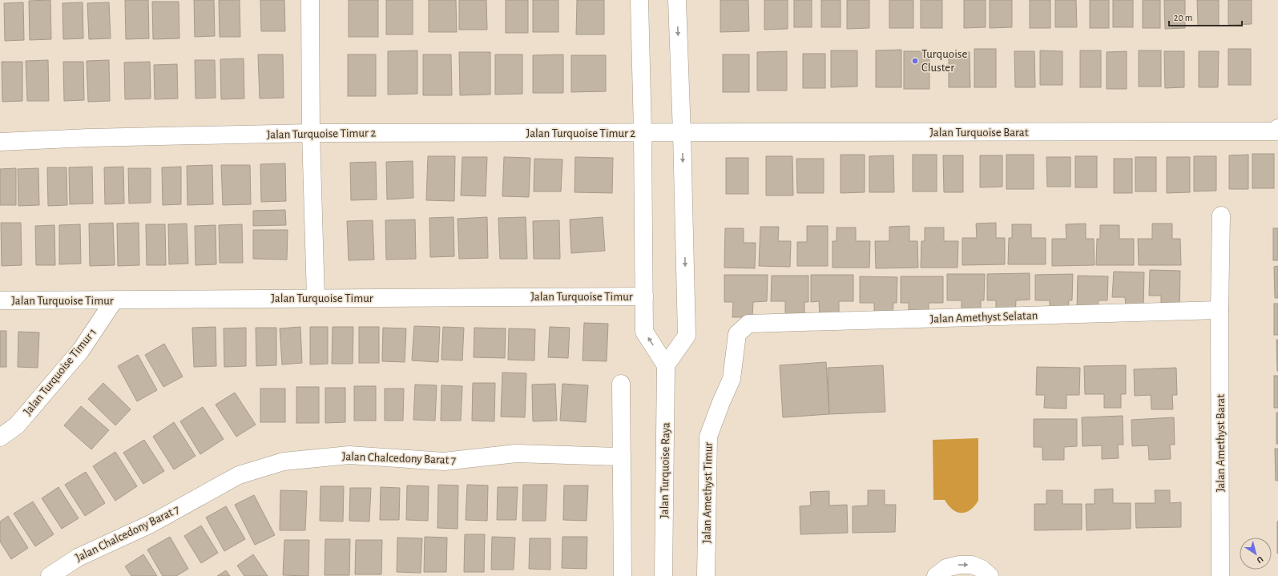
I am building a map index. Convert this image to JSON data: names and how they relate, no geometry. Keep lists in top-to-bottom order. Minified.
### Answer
{"streets":{"street":["Jalan Turquoise Barat","Jalan Turquoise Timur 2","Jalan Turquoise Timur","Jalan Amethyst Selatan","Jalan Turquoise Timur 1","Jalan Amethyst Barat","Jalan Chalcedony Barat 7","Jalan Turquoise Raya","Jalan Amethyst Timur"]},"crossings":[["Jalan Turquoise Barat","Jalan Turquoise Timur 2"],["Jalan Turquoise Timur","Jalan Turquoise Timur 1"],["Jalan Amethyst Selatan","Jalan Amethyst Barat"],["Jalan Amethyst Selatan","Jalan Amethyst Timur"]],"places":["Turquoise Cluster"],"scale_bar":"20 m","north":"bottom right"}
